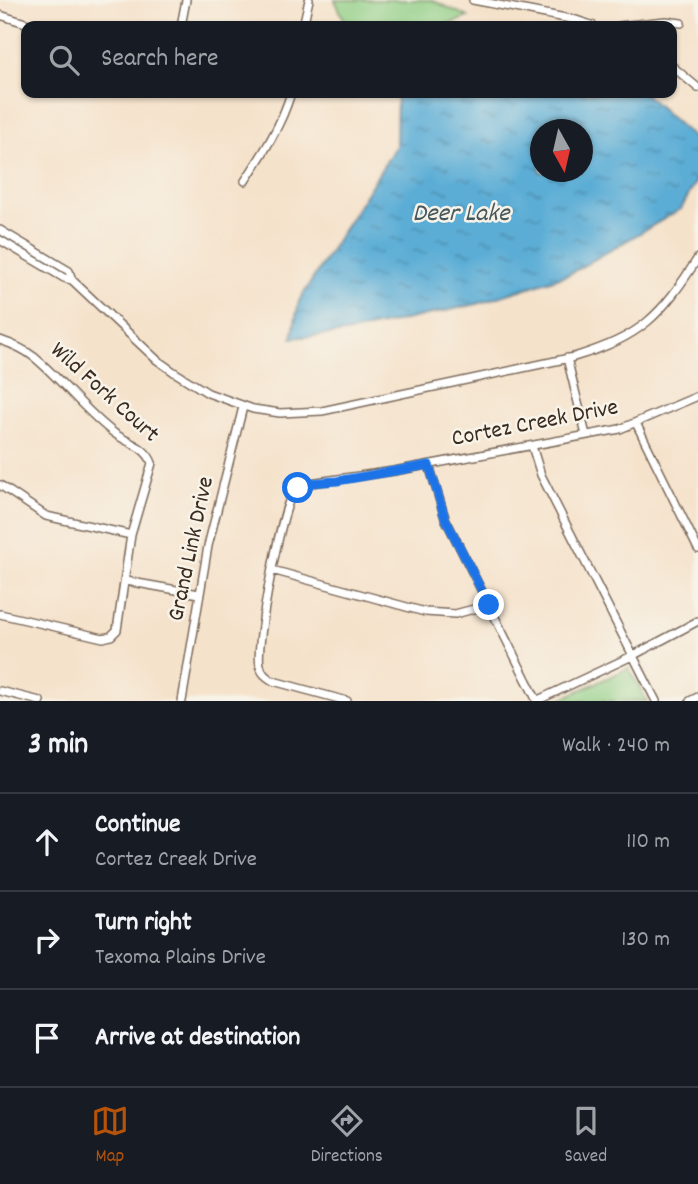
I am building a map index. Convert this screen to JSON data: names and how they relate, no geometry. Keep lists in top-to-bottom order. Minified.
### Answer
{"streets":{"street":["Wild Fork Court","Cortez Creek Drive","Grand Link Drive"]},"water":["Deer Lake"],"north":"bottom","page":{"search":"Search here","heading":["3 min","Walk · 240 m"],"list":[["Continue","Cortez Creek Drive","110 m"],["Turn right","Texoma Plains Drive","130 m"],"Arrive at destination"],"nav":["Map","Directions","Saved"]}}
